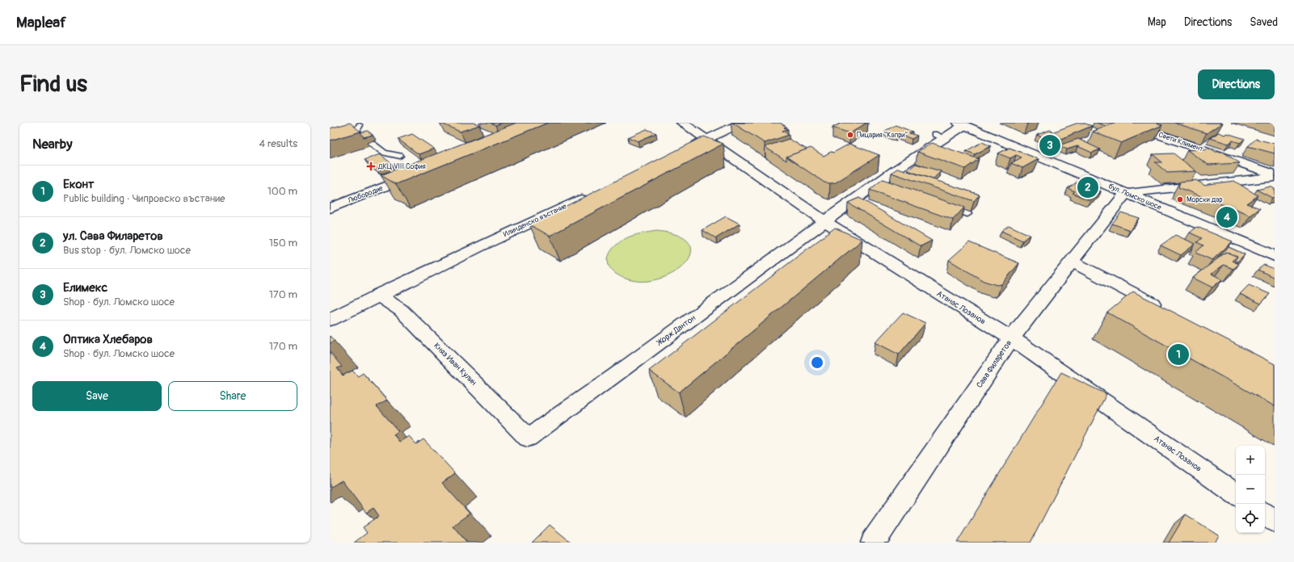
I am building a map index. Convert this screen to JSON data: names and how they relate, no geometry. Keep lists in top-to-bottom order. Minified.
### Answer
{"streets":{"street":["Свети Климент","Любородие","бул. Ломско шосе","Илинденско въстание","Атанас Лозанов","Жорж Дантон","Княз Иван Кулин","Сава Филаретов"]},"crossings":[["бул. Ломско шосе","Жорж Дантон"],["бул. Ломско шосе","Сава Филаретов"],["Илинденско въстание","Княз Иван Кулин"],["Атанас Лозанов","Жорж Дантон"],["Атанас Лозанов","Сава Филаретов"],["Жорж Дантон","Княз Иван Кулин"]],"places":{"other":["Пицария \"Капри\"","Морски дар"],"health":["ДКЦ VIII София"]},"page":{"header":"Mapleaf","nav":["Map","Directions","Saved"],"buttons":["Directions",["Save","Share"]],"title":"Find us","heading":["Nearby","4 results"],"pins":["3","2","4","1"],"list":[{"mark":"1","name":"Еконт","note":"Public building · Чипровско въстание","value":"100 m"},{"mark":"2","name":"ул. Сава Филаретов","note":"Bus stop · бул. Ломско шосе","value":"150 m"},{"mark":"3","name":"Елимекс","note":"Shop · бул. Ломско шосе","value":"170 m"},{"mark":"4","name":"Оптика Хлебаров","note":"Shop · бул. Ломско шосе","value":"170 m"}],"map_buttons":["+","−"]}}
